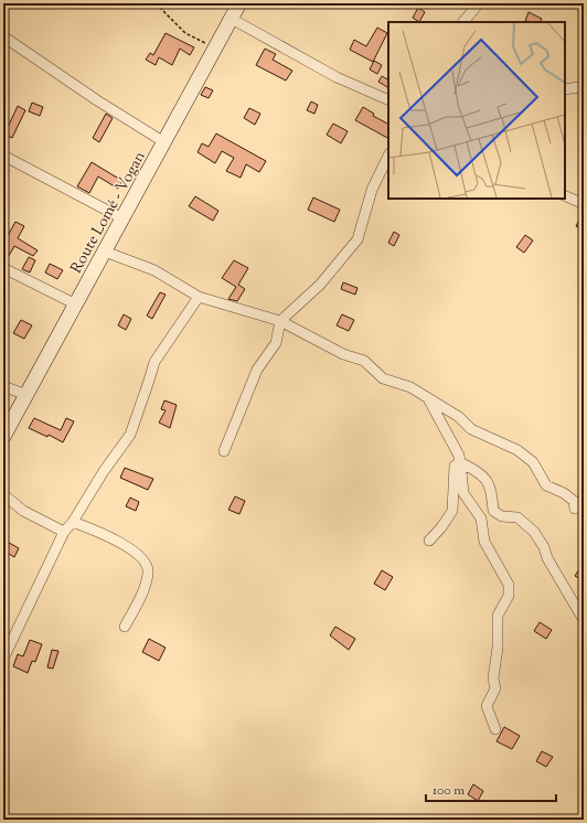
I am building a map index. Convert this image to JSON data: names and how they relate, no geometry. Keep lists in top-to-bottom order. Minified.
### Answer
{"streets":{"main road":["Route Lomé - Vogan"]},"scale_bar":"100 m"}
